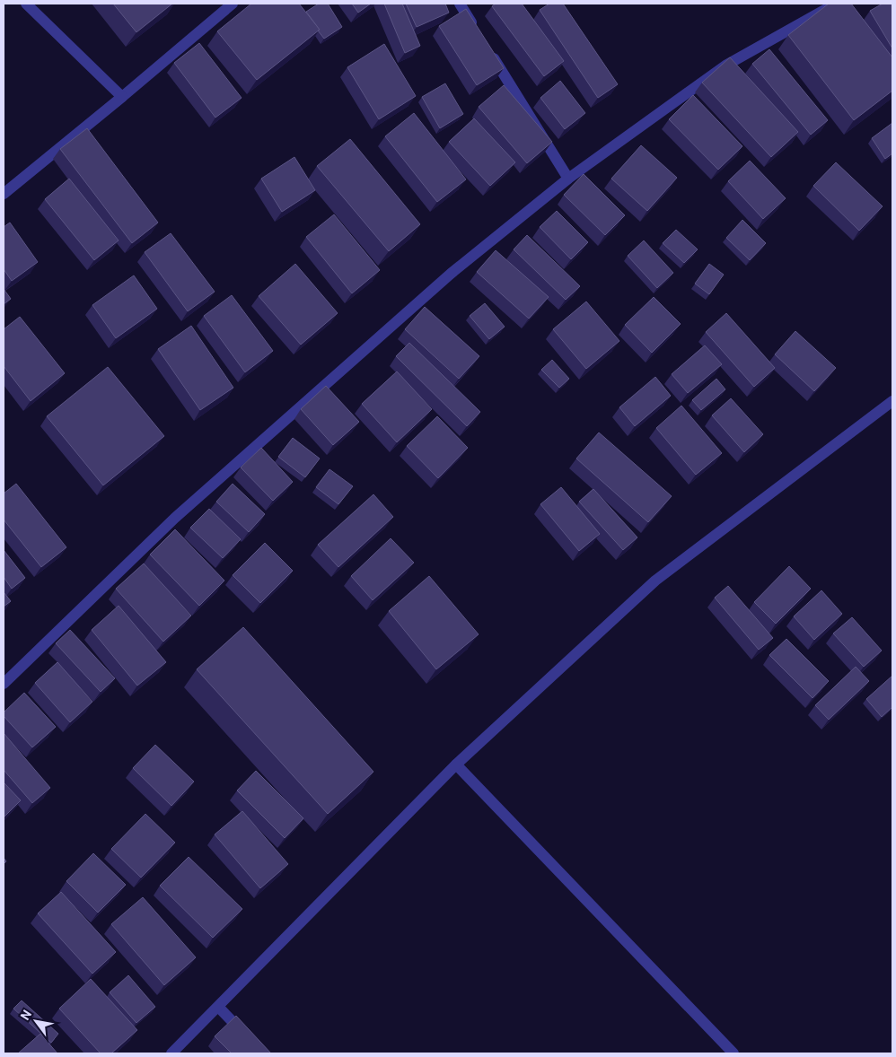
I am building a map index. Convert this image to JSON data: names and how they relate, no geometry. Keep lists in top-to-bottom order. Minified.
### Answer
{"north":"top left"}
